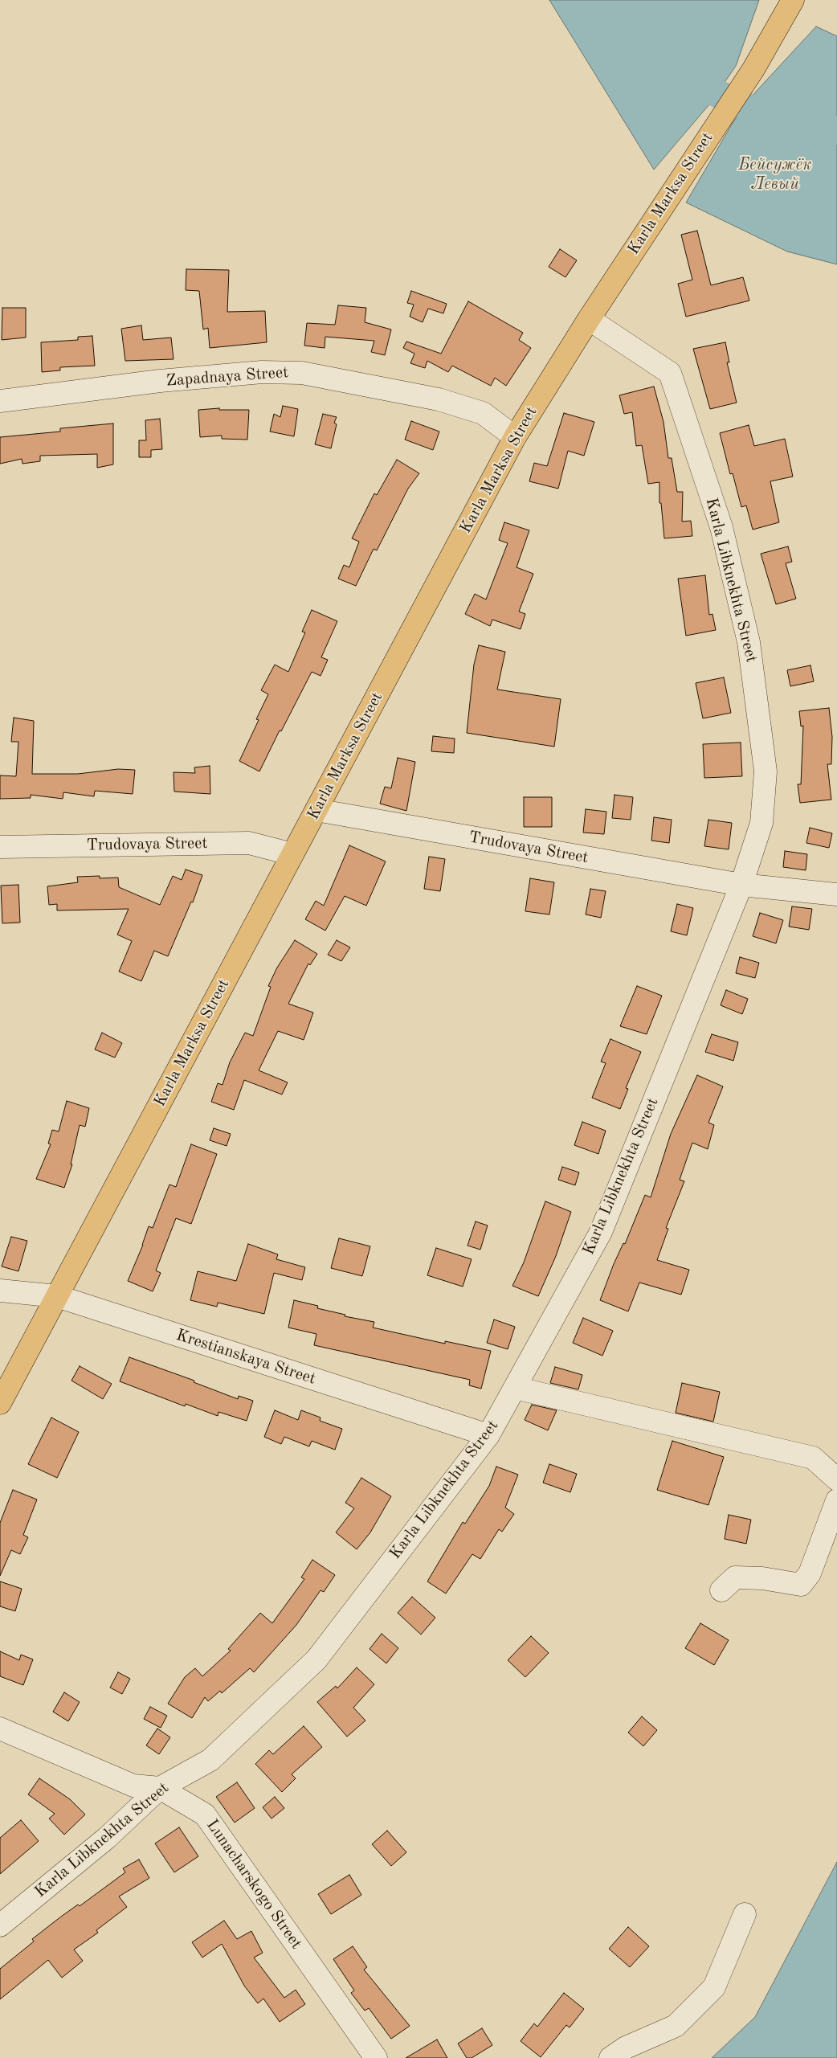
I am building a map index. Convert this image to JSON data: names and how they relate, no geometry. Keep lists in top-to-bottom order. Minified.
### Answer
{"streets":{"main road":["Karla Marksa Street"],"street":["Zapadnaya Street","Karla Libknekhta Street","Trudovaya Street","Krestianskaya Street","Lunacharskogo Street"]},"crossings":[["Karla Marksa Street","Zapadnaya Street"],["Karla Marksa Street","Karla Libknekhta Street"],["Karla Marksa Street","Trudovaya Street"],["Karla Marksa Street","Krestianskaya Street"],["Karla Libknekhta Street","Trudovaya Street"],["Karla Libknekhta Street","Krestianskaya Street"],["Karla Libknekhta Street","Lunacharskogo Street"]],"water":["Бейсужёк Левый"]}
